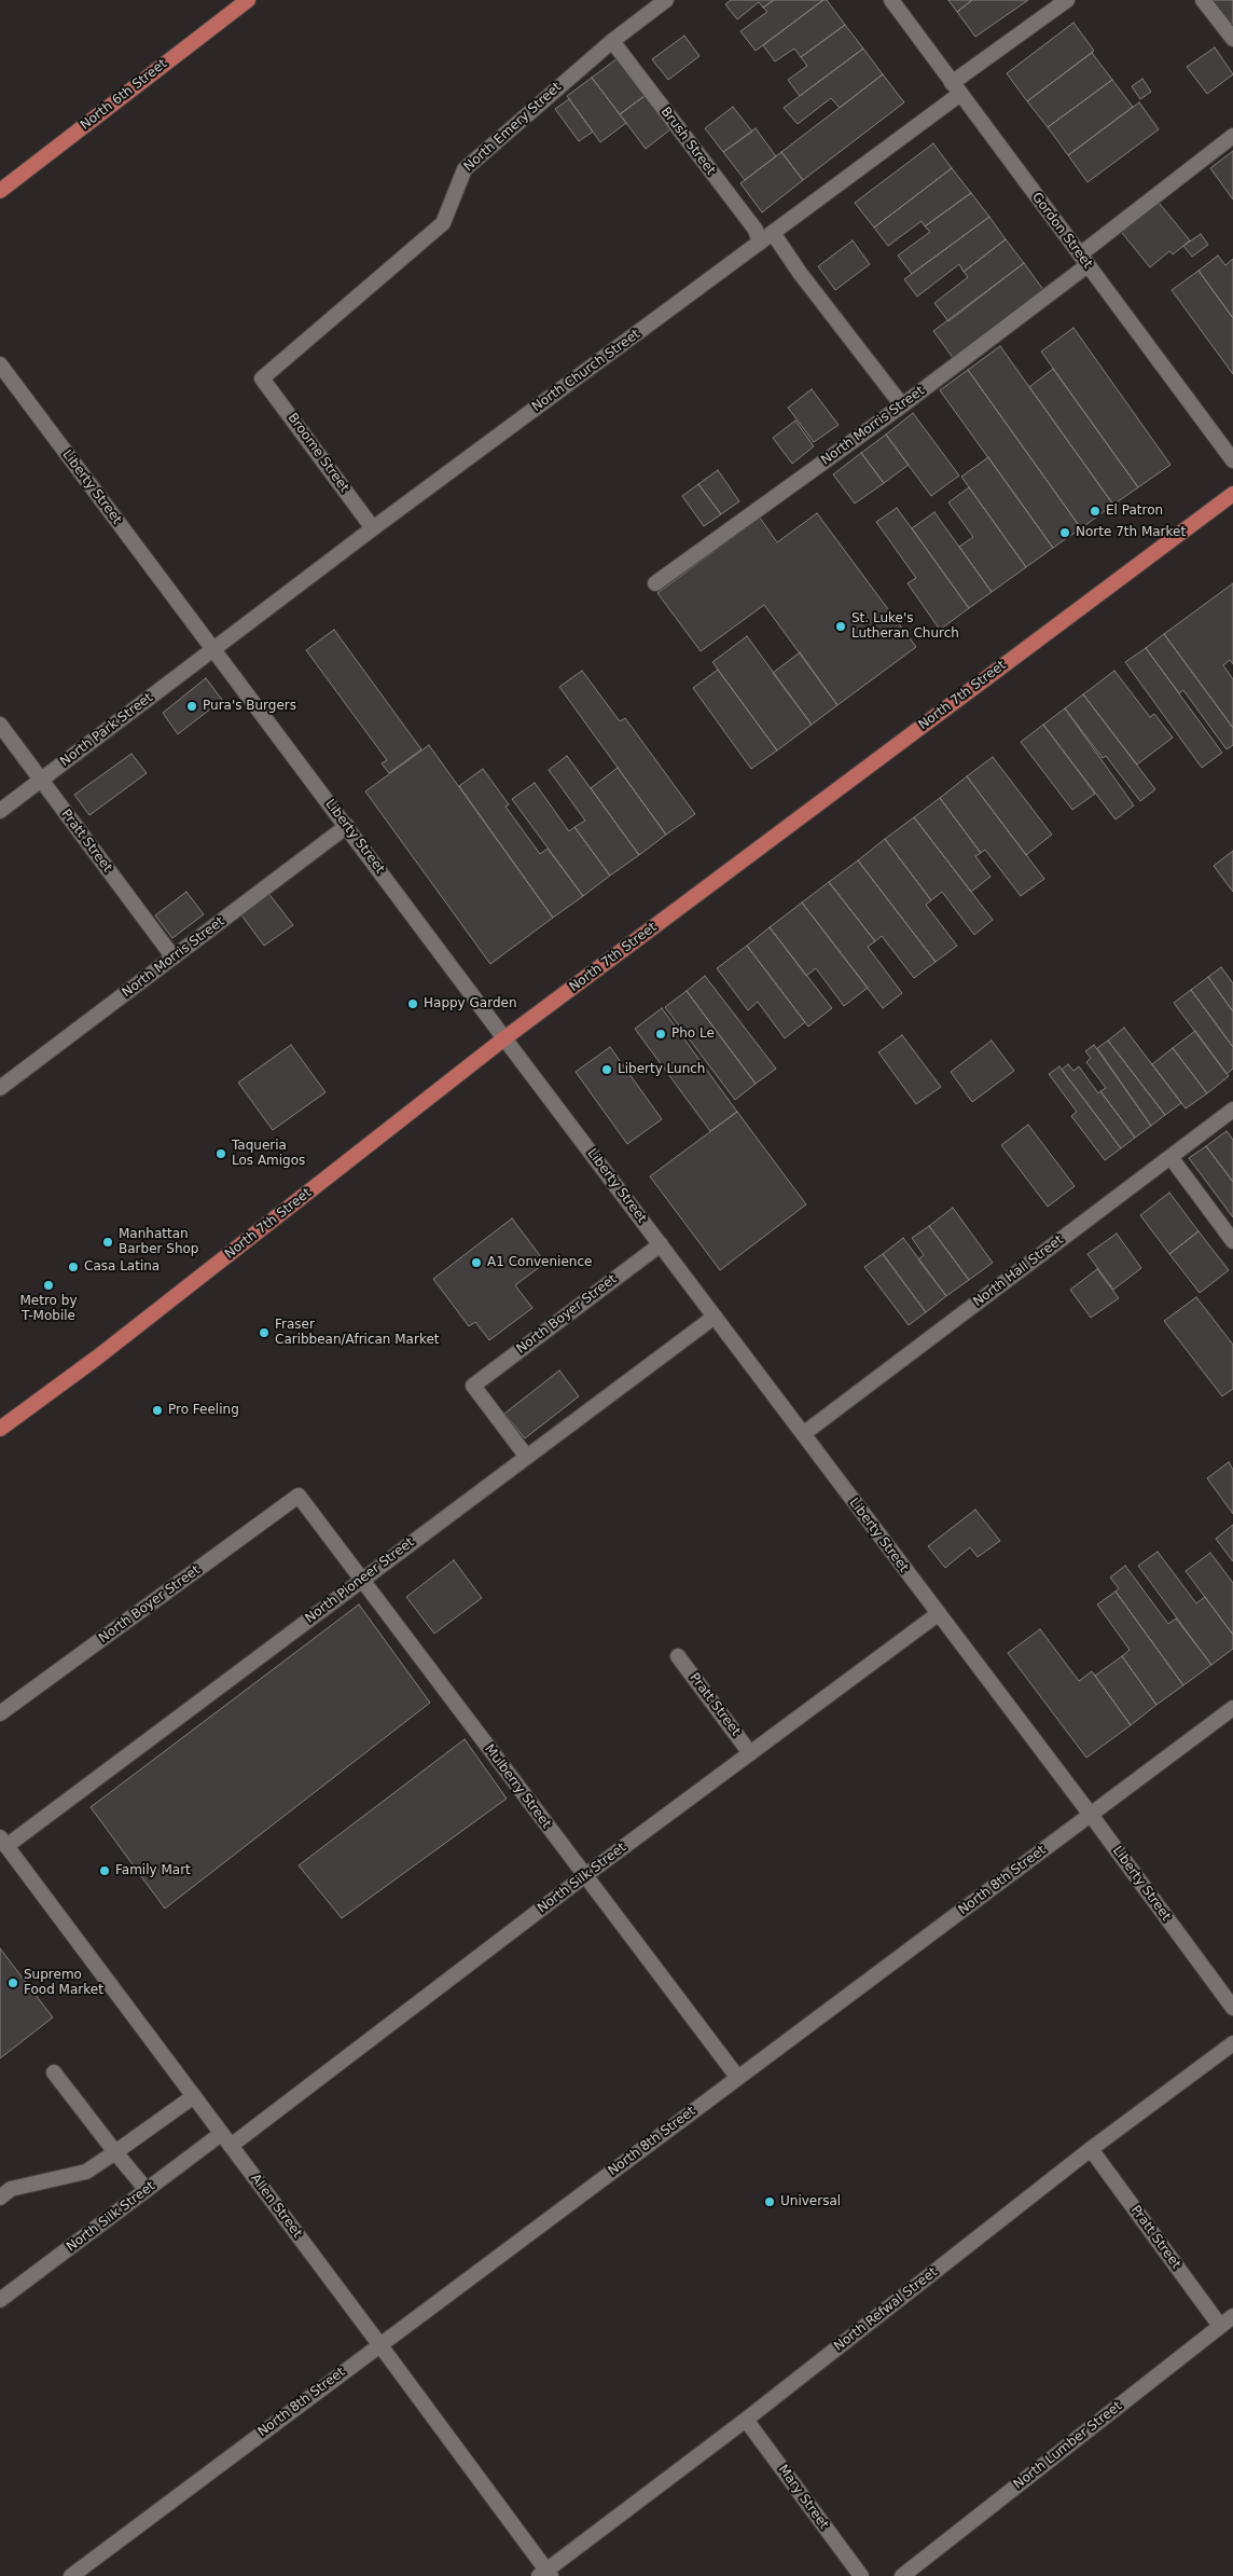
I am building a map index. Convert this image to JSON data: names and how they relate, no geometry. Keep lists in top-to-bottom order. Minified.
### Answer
{"streets":{"main road":["North 6th Street","North 7th Street"],"street":["North Emery Street","Brush Street","Gordon Street","North Church Street","North Morris Street","Broome Street","Liberty Street","North Park Street","Pratt Street","North Hall Street","North Boyer Street","North Pioneer Street","Mulberry Street","North Silk Street","North 8th Street","Allen Street","North Refwal Street","North Lumber Street","Mary Street"]},"crossings":[["North Emery Street","Brush Street"],["North Emery Street","Broome Street"],["Brush Street","North Church Street"],["Gordon Street","North Church Street"],["Gordon Street","North Morris Street"],["North Church Street","Broome Street"],["North Church Street","Liberty Street"],["North Church Street","North Park Street"],["North Morris Street","Liberty Street"],["North Morris Street","Pratt Street"],["Liberty Street","North 7th Street"],["Liberty Street","North Park Street"],["Liberty Street","North Hall Street"],["Liberty Street","North Boyer Street"],["Liberty Street","North Pioneer Street"],["Liberty Street","North Silk Street"],["Liberty Street","North 8th Street"],["North Park Street","Pratt Street"],["Pratt Street","North Silk Street"],["Pratt Street","North Refwal Street"],["Pratt Street","North Lumber Street"],["North Boyer Street","North Pioneer Street"],["North Boyer Street","Mulberry Street"],["North Pioneer Street","Mulberry Street"],["North Pioneer Street","Allen Street"],["Mulberry Street","North Silk Street"],["Mulberry Street","North 8th Street"],["North Silk Street","Allen Street"],["North 8th Street","Allen Street"],["Allen Street","North Refwal Street"],["North Refwal Street","Mary Street"]],"places":["El Patron","Norte 7th Market","St. Luke's Lutheran Church","Pura's Burgers","Happy Garden","Pho Le","Liberty Lunch","Taqueria Los Amigos","Manhattan Barber Shop","A1 Convenience","Casa Latina","Metro by T-Mobile","Fraser Caribbean/African Market","Pro Feeling","Family Mart","Supremo Food Market","Universal"]}
